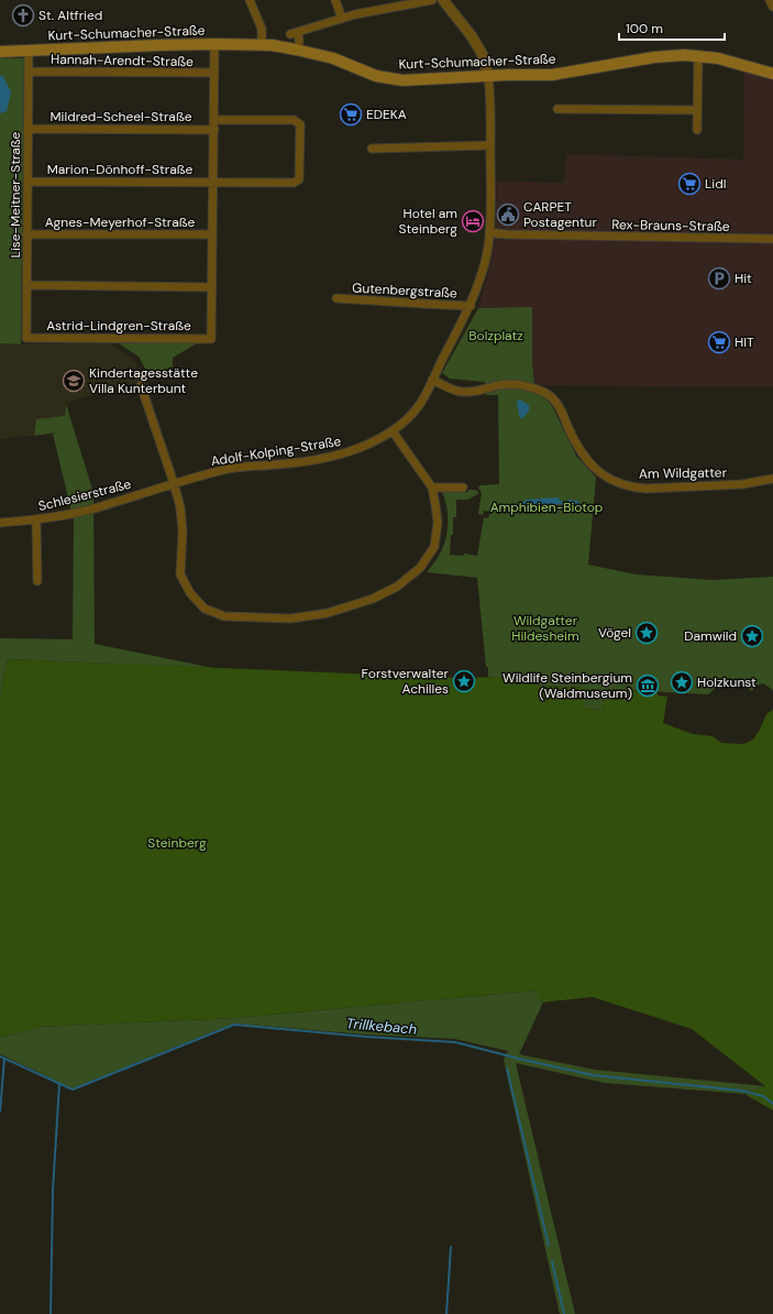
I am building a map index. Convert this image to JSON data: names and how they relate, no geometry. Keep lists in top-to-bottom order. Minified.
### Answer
{"streets":{"main road":["Kurt-Schumacher-Straße"],"street":["Hannah-Arendt-Straße","Mildred-Scheel-Straße","Marion-Dönhoff-Straße","Lise-Meitner-Straße","Agnes-Meyerhof-Straße","Rex-Brauns-Straße","Gutenbergstraße","Astrid-Lindgren-Straße","Adolf-Kolping-Straße","Am Wildgatter","Schlesierstraße"]},"crossings":[["Kurt-Schumacher-Straße","Lise-Meitner-Straße"],["Kurt-Schumacher-Straße","Adolf-Kolping-Straße"],["Hannah-Arendt-Straße","Lise-Meitner-Straße"],["Mildred-Scheel-Straße","Lise-Meitner-Straße"],["Marion-Dönhoff-Straße","Lise-Meitner-Straße"],["Lise-Meitner-Straße","Agnes-Meyerhof-Straße"],["Lise-Meitner-Straße","Astrid-Lindgren-Straße"],["Rex-Brauns-Straße","Adolf-Kolping-Straße"],["Gutenbergstraße","Adolf-Kolping-Straße"],["Adolf-Kolping-Straße","Am Wildgatter"],["Adolf-Kolping-Straße","Schlesierstraße"]],"water":["Trillkebach"],"parks":["Bolzplatz","Amphibien-Biotop","Wildgatter Hildesheim","Steinberg"],"places":{"church":["St. Altfried"],"supermarket":["EDEKA","Lidl","HIT"],"public building":["CARPET Postagentur"],"hotel":["Hotel am Steinberg"],"parking":["Hit"],"school or university":["Kindertagesstätte Villa Kunterbunt"],"place":["Vögel","Damwild","Forstverwalter Achilles","Holzkunst"],"museum":["Wildlife Steinbergium (Waldmuseum)"]},"scale_bar":"100 m"}
